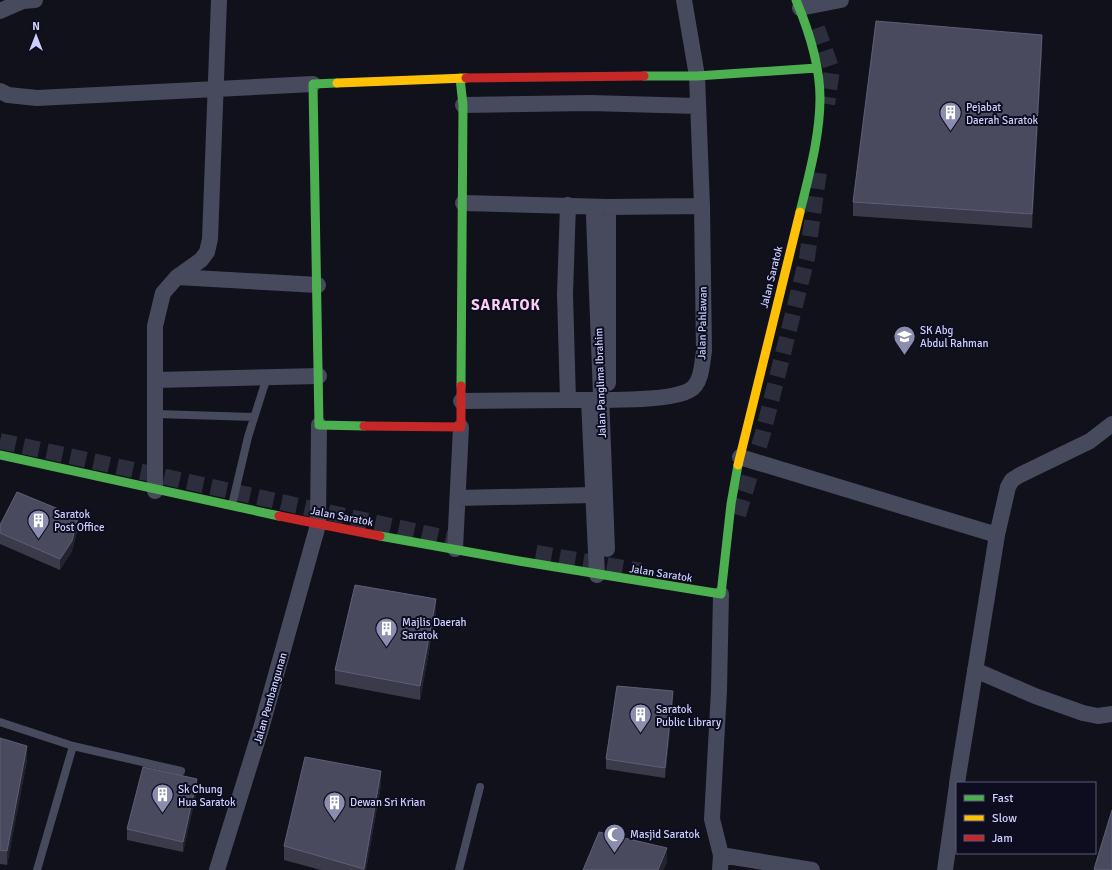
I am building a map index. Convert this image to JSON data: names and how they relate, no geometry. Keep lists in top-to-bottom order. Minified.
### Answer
{"streets":{"street":["Jalan Saratok","Jalan Pahlawan","Jalan Panglima Ibrahim","Jalan Pembangunan"]},"crossings":[["Jalan Saratok","Jalan Pembangunan"]],"districts":["SARATOK"],"places":{"building":["Pejabat Daerah Saratok","Saratok Post Office","Majlis Daerah Saratok","Saratok Public Library","Sk Chung Hua Saratok","Dewan Sri Krian"],"school or university":["SK Abg Abdul Rahman"],"mosque":["Masjid Saratok"]},"legend":["Fast","Slow","Jam"],"north":"top"}
